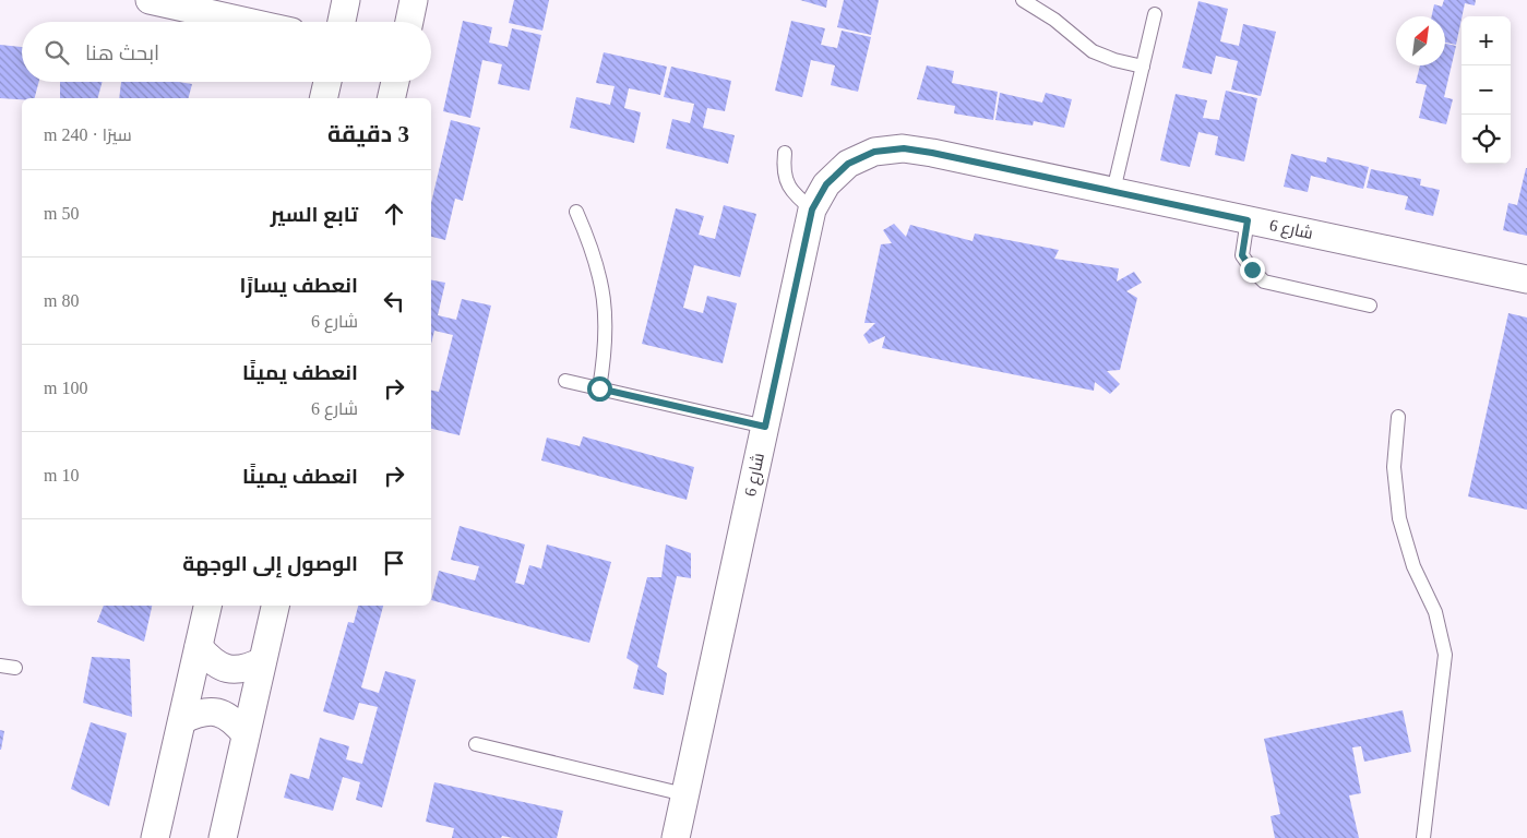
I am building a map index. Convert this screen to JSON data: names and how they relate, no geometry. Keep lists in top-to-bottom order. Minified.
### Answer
{"streets":{"street":["شارع 6"]},"north":"top right","page":{"map_buttons":["+","−"],"search":"ابحث هنا","heading":["3 دقيقة","سيرًا · 240 m"],"list":[["تابع السير","50 m"],["انعطف يسارًا","شارع 6","80 m"],["انعطف يمينًا","شارع 6","100 m"],["انعطف يمينًا","10 m"],"الوصول إلى الوجهة"]}}
